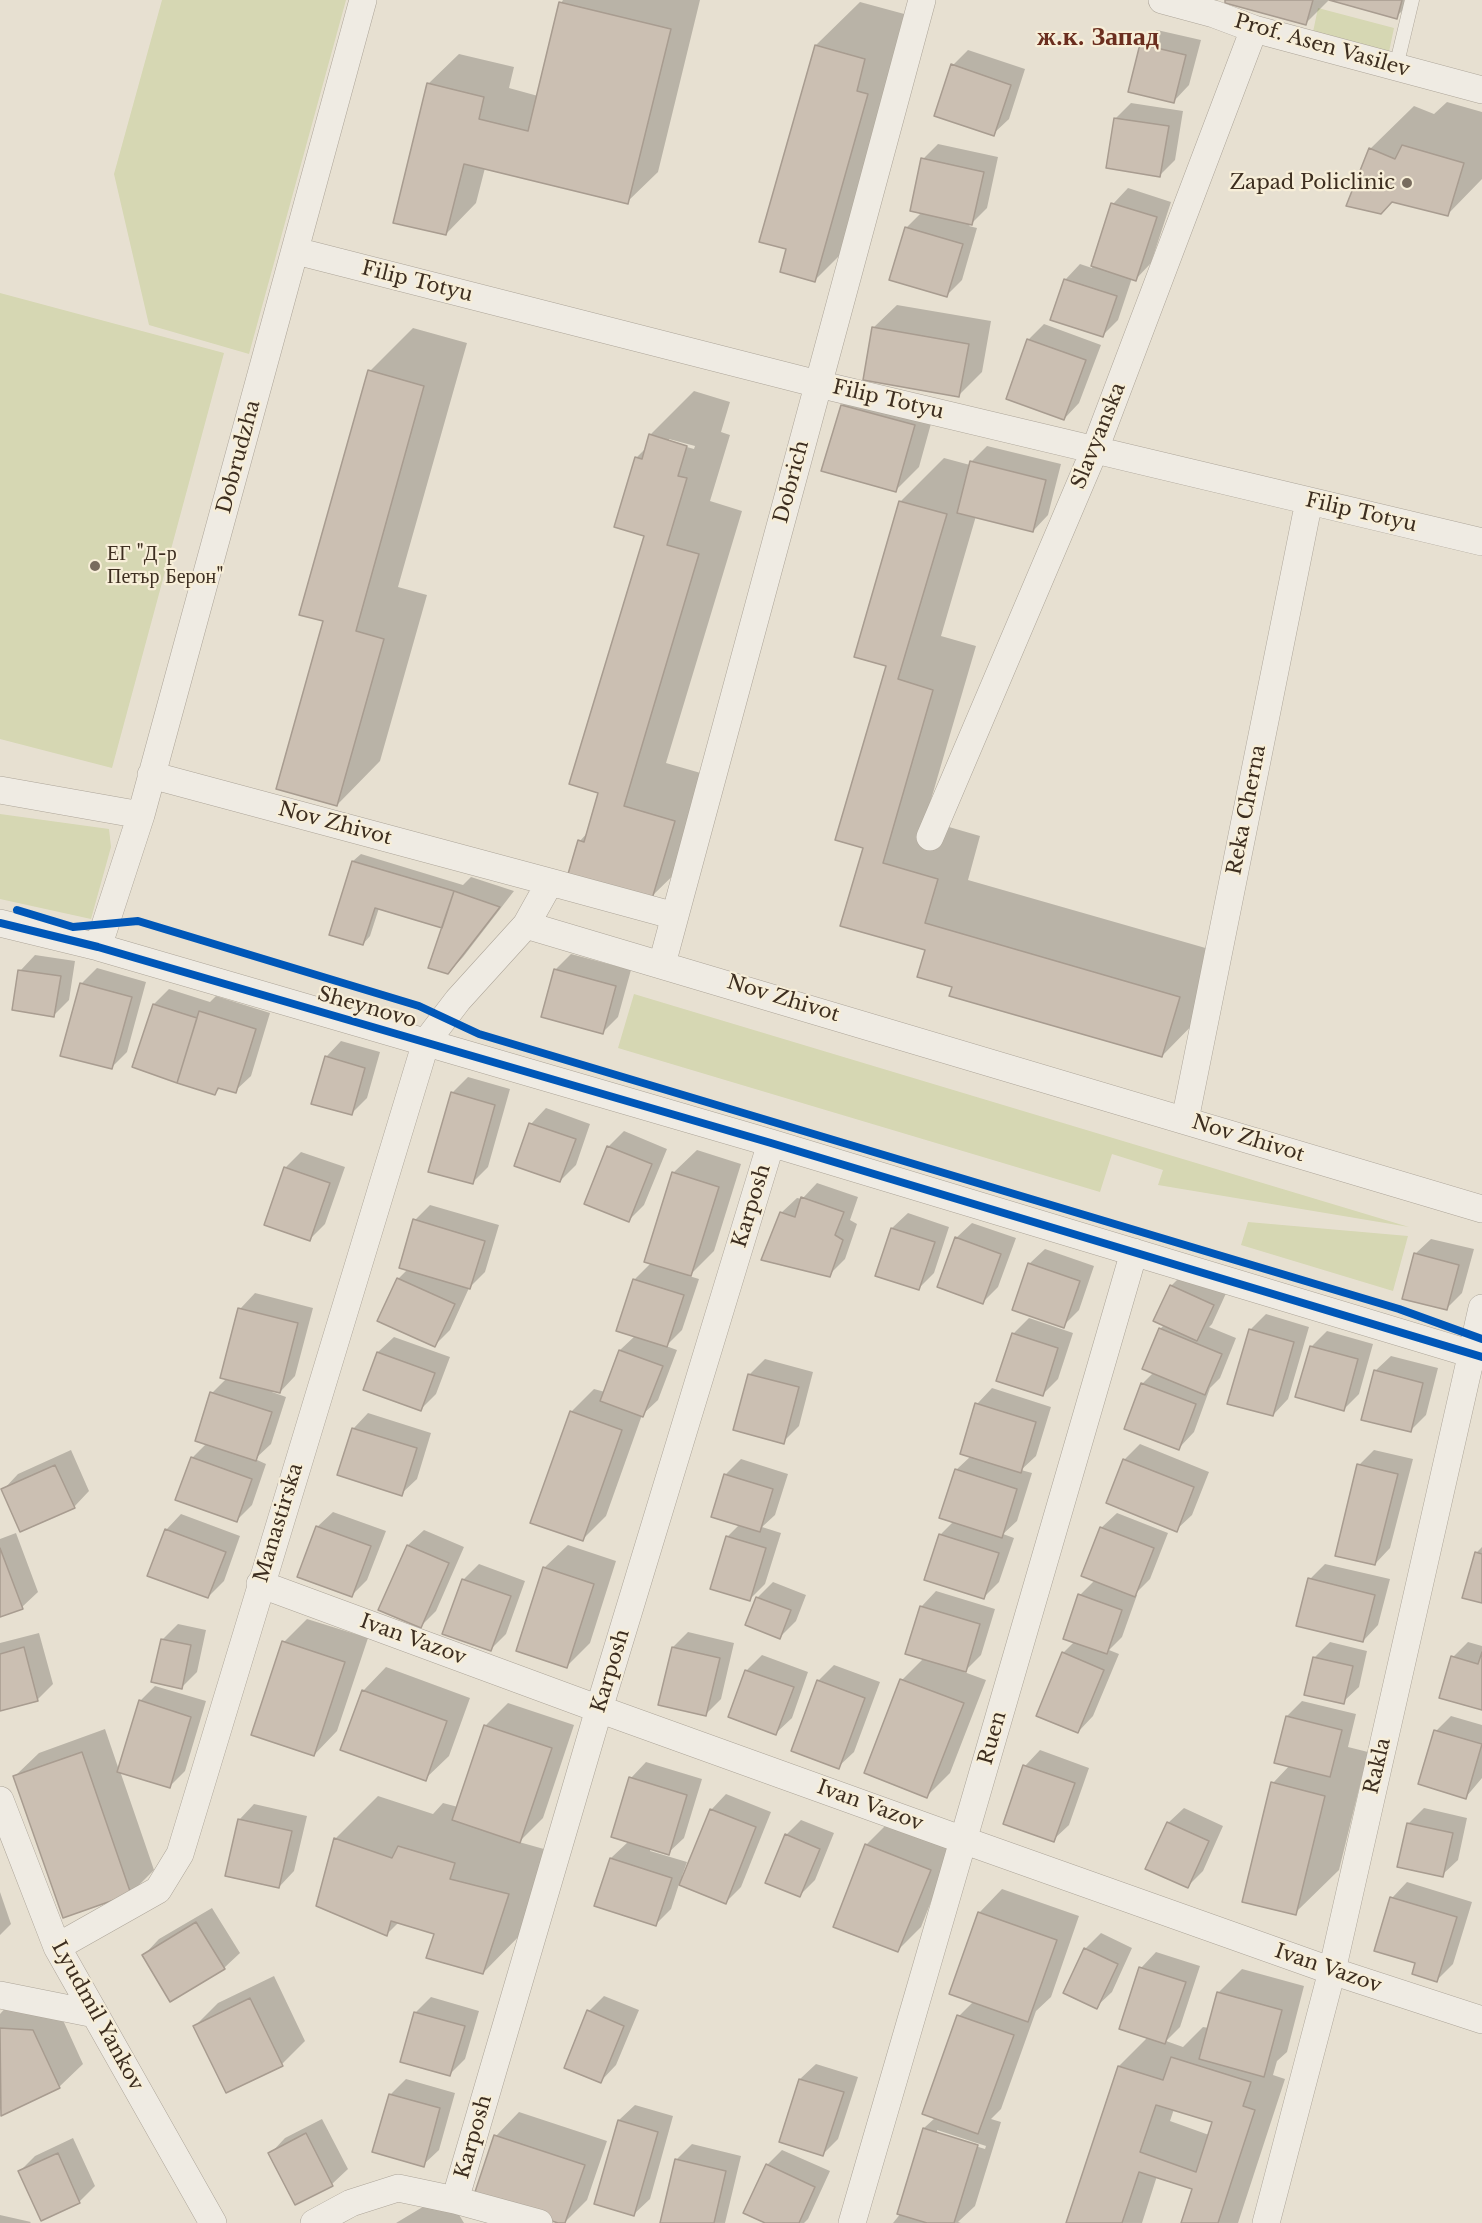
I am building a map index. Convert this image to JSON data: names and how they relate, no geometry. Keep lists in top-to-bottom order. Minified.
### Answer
{"streets":{"street":["Prof. Asen Vasilev","Filip Totyu","Slavyanska","Dobrudzha","Dobrich","Reka Cherna","Nov Zhivot","Sheynovo","Karposh","Manastirska","Ivan Vazov","Ruen","Rakla","Lyudmil Yankov"]},"crossings":[["Prof. Asen Vasilev","Slavyanska"],["Filip Totyu","Slavyanska"],["Filip Totyu","Dobrudzha"],["Filip Totyu","Dobrich"],["Filip Totyu","Reka Cherna"],["Dobrudzha","Nov Zhivot"],["Dobrudzha","Sheynovo"],["Dobrich","Nov Zhivot"],["Reka Cherna","Nov Zhivot"],["Sheynovo","Karposh"],["Sheynovo","Manastirska"],["Sheynovo","Ruen"],["Sheynovo","Rakla"],["Karposh","Ivan Vazov"],["Manastirska","Ivan Vazov"],["Manastirska","Lyudmil Yankov"],["Ivan Vazov","Ruen"],["Ivan Vazov","Rakla"]],"districts":["ж.к. Запад"],"places":["Zapad Policlinic","ЕГ \"Д-р Петър Берон\""]}
